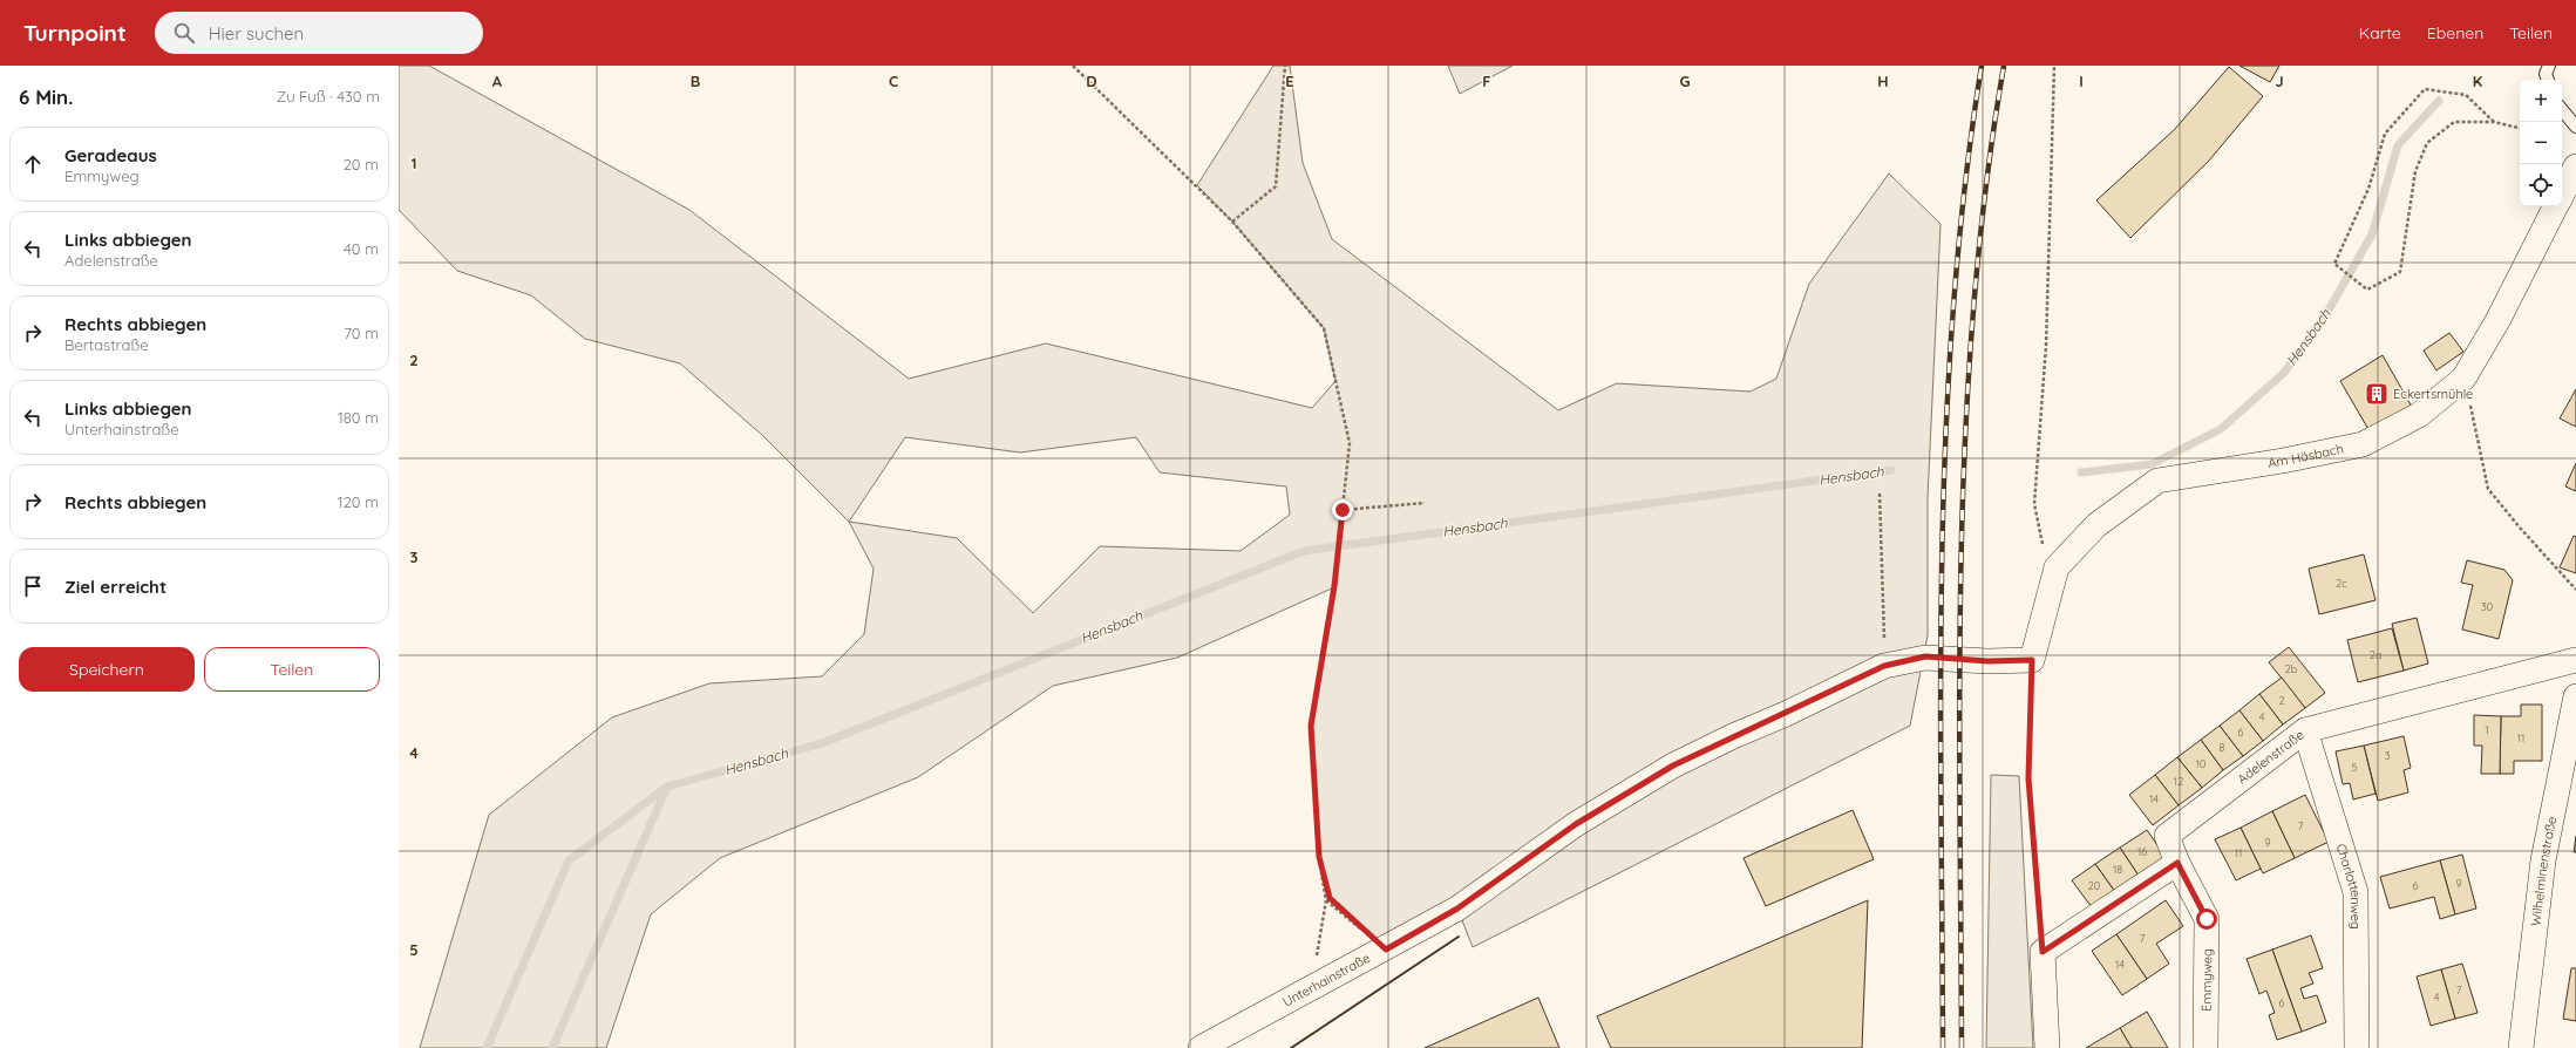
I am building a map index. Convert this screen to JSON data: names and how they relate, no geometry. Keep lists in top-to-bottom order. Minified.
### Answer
{"streets":{"street":["Am Häsbach","Adelenstraße","Wilhelminenstraße","Charlottenweg","Emmyweg","Unterhainstraße"]},"crossings":[["Am Häsbach","Unterhainstraße"],["Adelenstraße","Charlottenweg"],["Adelenstraße","Emmyweg"]],"water":["Hensbach"],"places":{"building":["Eckertsmühle"]},"house_numbers":["2c","30","2a","2b","2","4","1","6","11","8","3","10","5","12","14","7","9","16","11","18","9","20","6","7","14","7","4","6"],"page":{"header":"Turnpoint","search":"Hier suchen","nav":["Karte","Ebenen","Teilen"],"heading":["6 Min.","Zu Fuß · 430 m"],"map_buttons":["+","−"],"list":[["Geradeaus","Emmyweg","20 m"],["Links abbiegen","Adelenstraße","40 m"],["Rechts abbiegen","Bertastraße","70 m"],["Links abbiegen","Unterhainstraße","180 m"],["Rechts abbiegen","120 m"],"Ziel erreicht"],"buttons":["Speichern","Teilen"]},"grid":{"columns":["A","B","C","D","E","F","G","H","I","J","K"],"rows":["1","2","3","4","5"]}}
